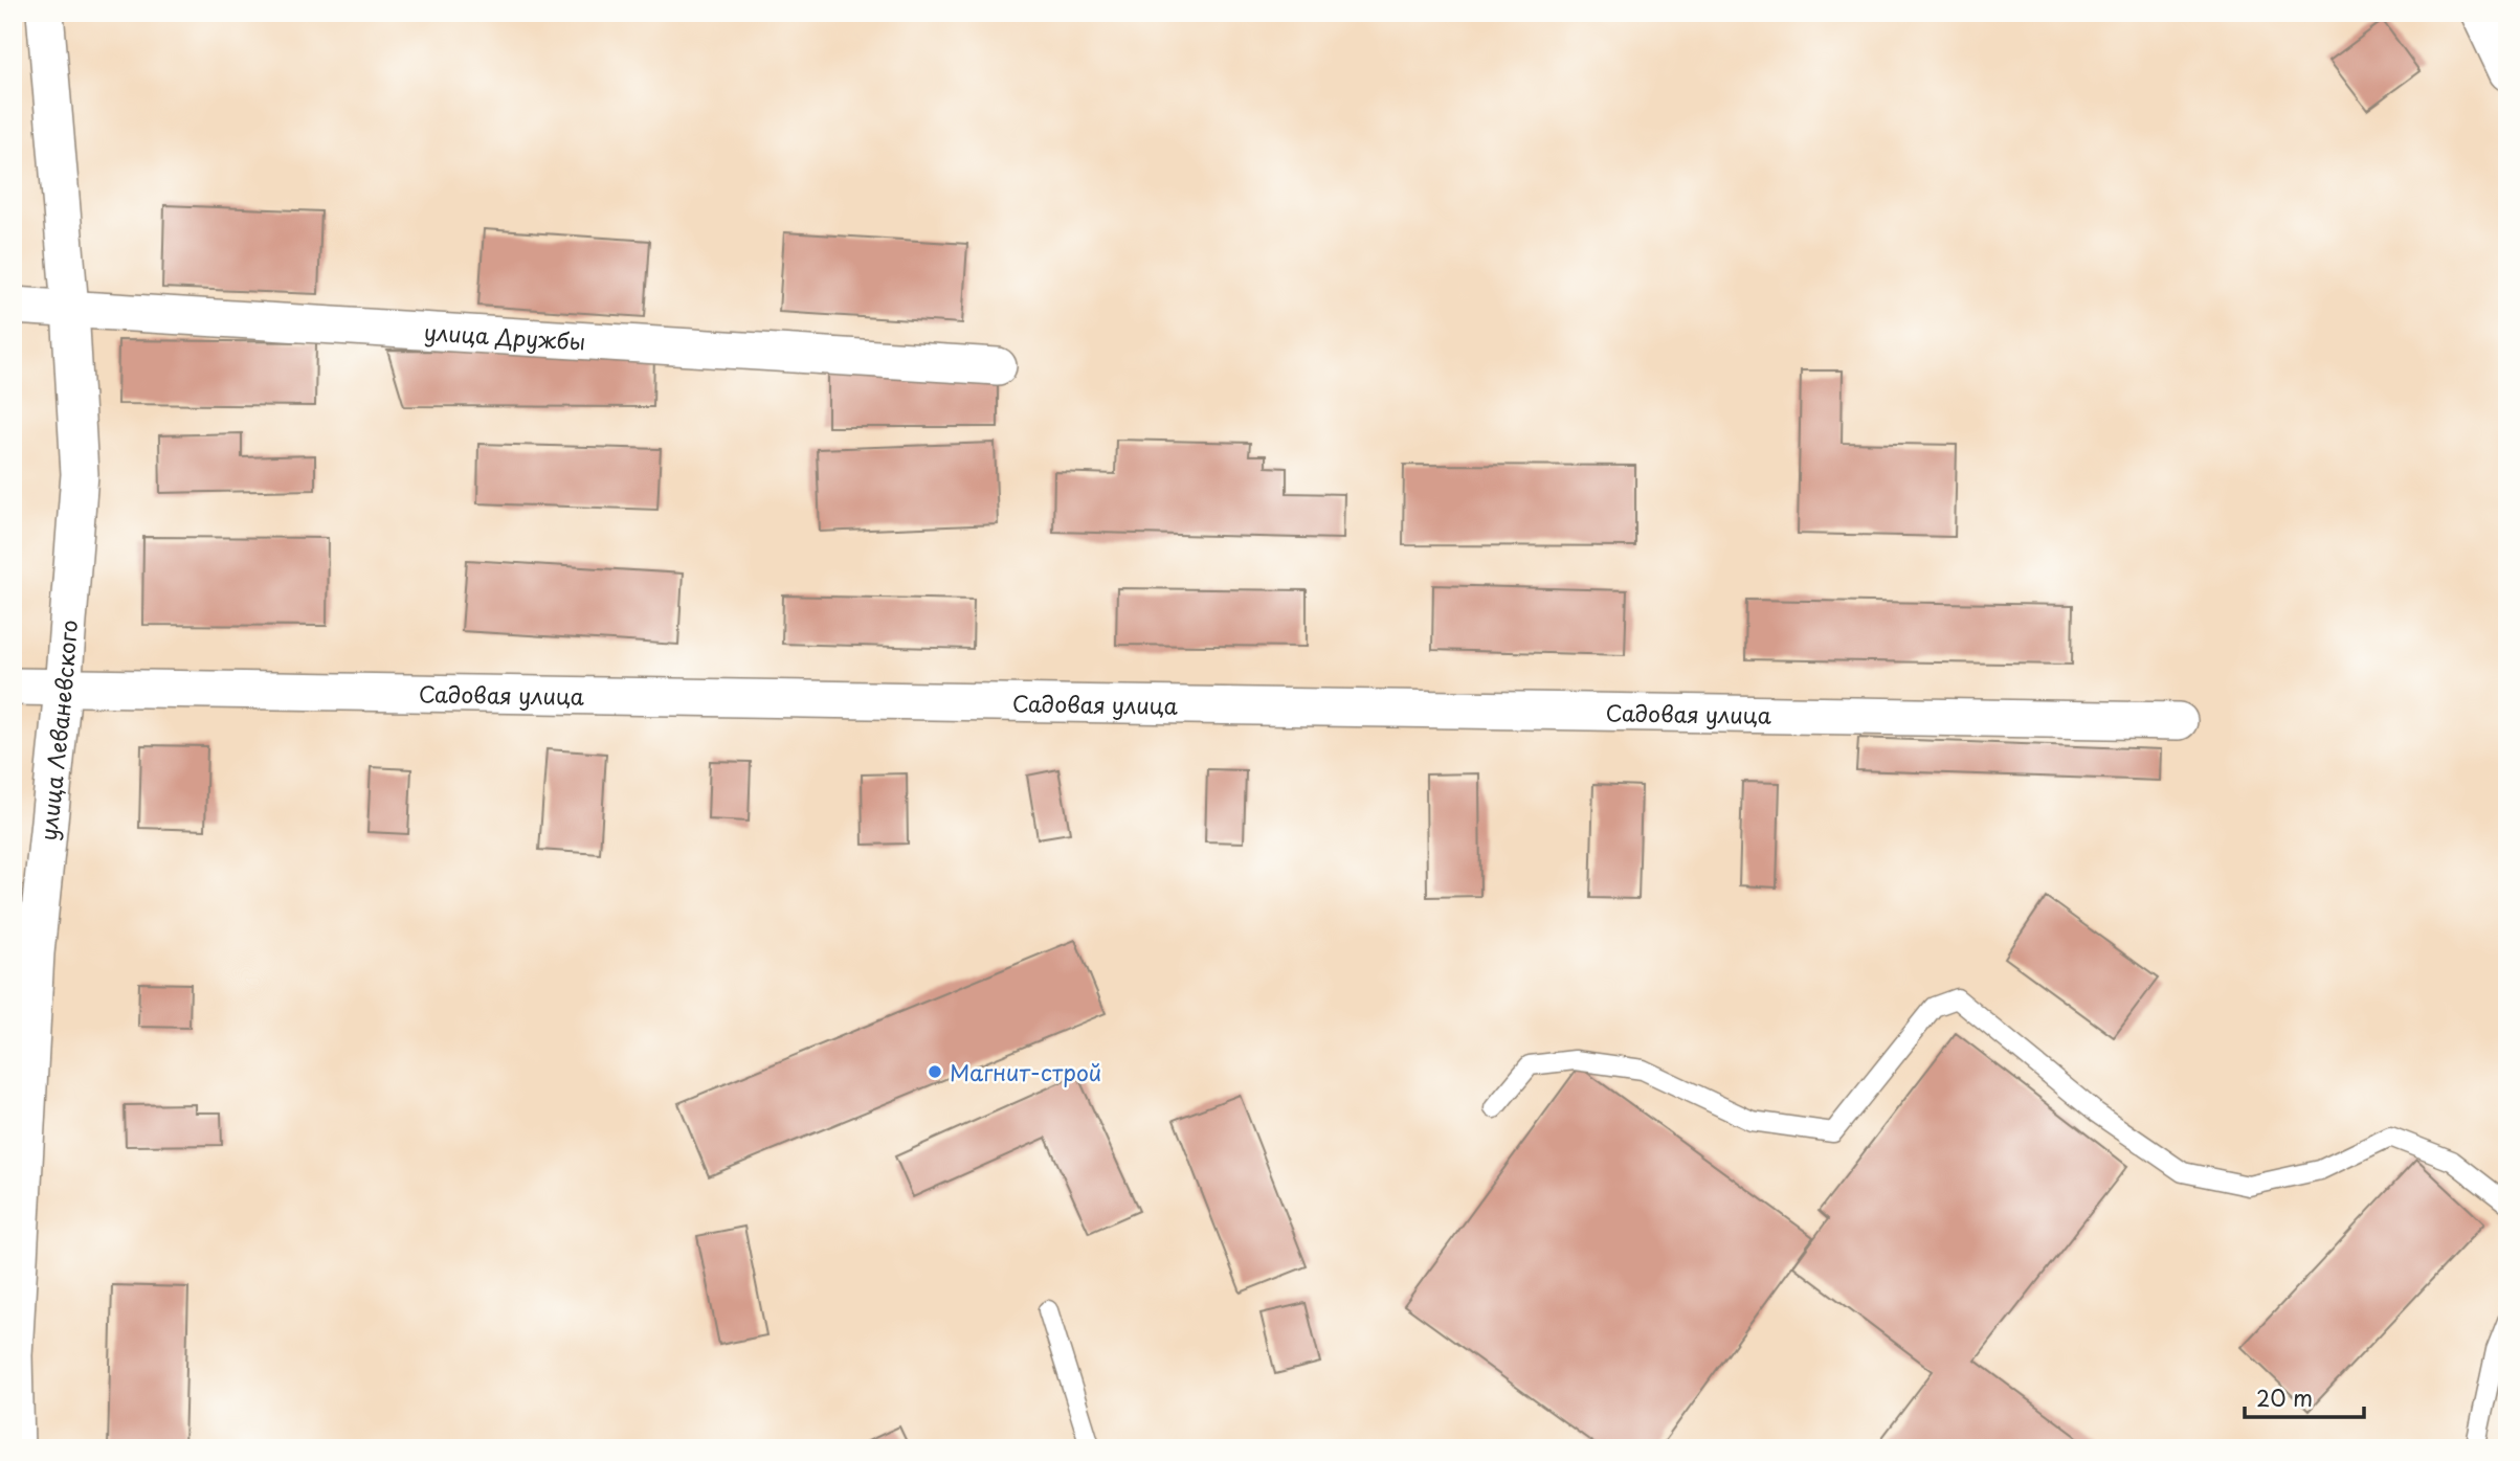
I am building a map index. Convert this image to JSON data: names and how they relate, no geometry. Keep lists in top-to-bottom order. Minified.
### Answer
{"streets":{"street":["улица Дружбы","Садовая улица","улица Леваневского"]},"crossings":[["улица Дружбы","улица Леваневского"],["Садовая улица","улица Леваневского"]],"places":["Магнит-строй"],"scale_bar":"20 m"}
